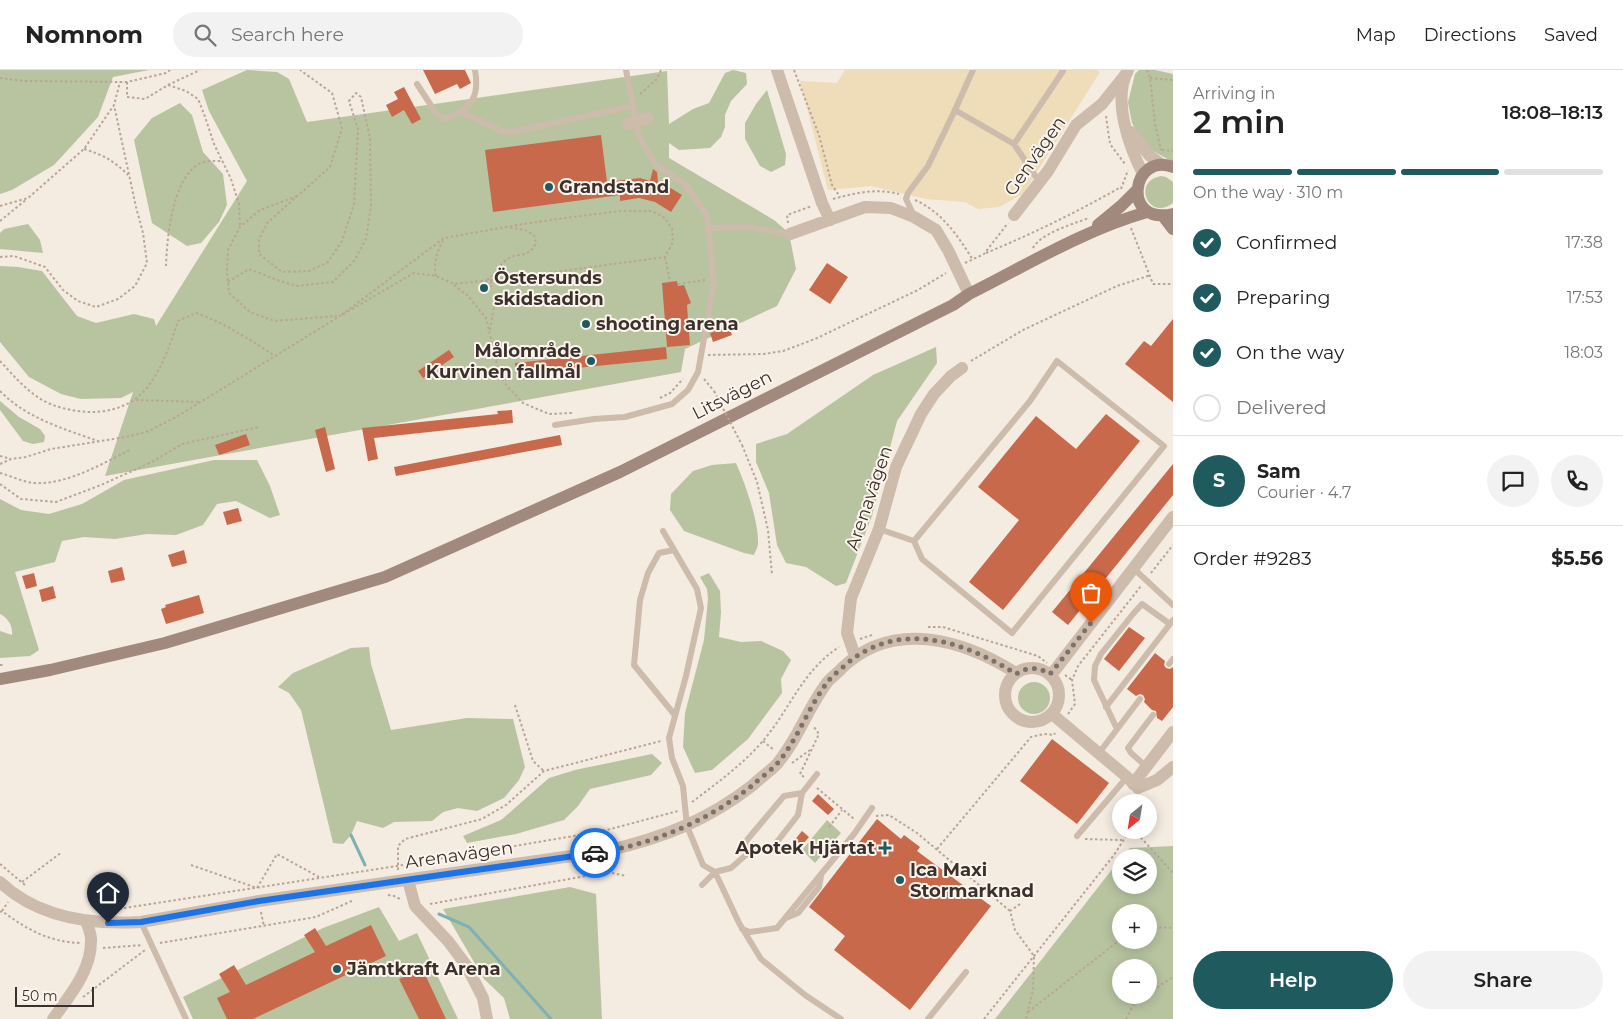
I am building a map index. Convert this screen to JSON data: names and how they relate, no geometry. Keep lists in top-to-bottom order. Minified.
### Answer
{"streets":{"main road":["Litsvägen"],"street":["Genvägen","Arenavägen"]},"places":{"other":["Grandstand","Östersunds skidstadion","shooting arena","Målområde Kurvinen fallmål","Ica Maxi Stormarknad","Jämtkraft Arena"],"health":["Apotek Hjärtat"]},"scale_bar":"50 m","north":"bottom left","page":{"header":"Nomnom","search":"Search here","nav":["Map","Directions","Saved"],"heading":["2 min","Arriving in","18:08–18:13"],"panel":["Sam","Courier · 4.7","Order #9283","$5.56"],"bar":"On the way · 310 m","list":[["Confirmed","17:38"],["Preparing","17:53"],["On the way","18:03"],"Delivered"],"round":"S","map_buttons":["+","−"],"buttons":["Help","Share"],"scale":"50 m"}}
